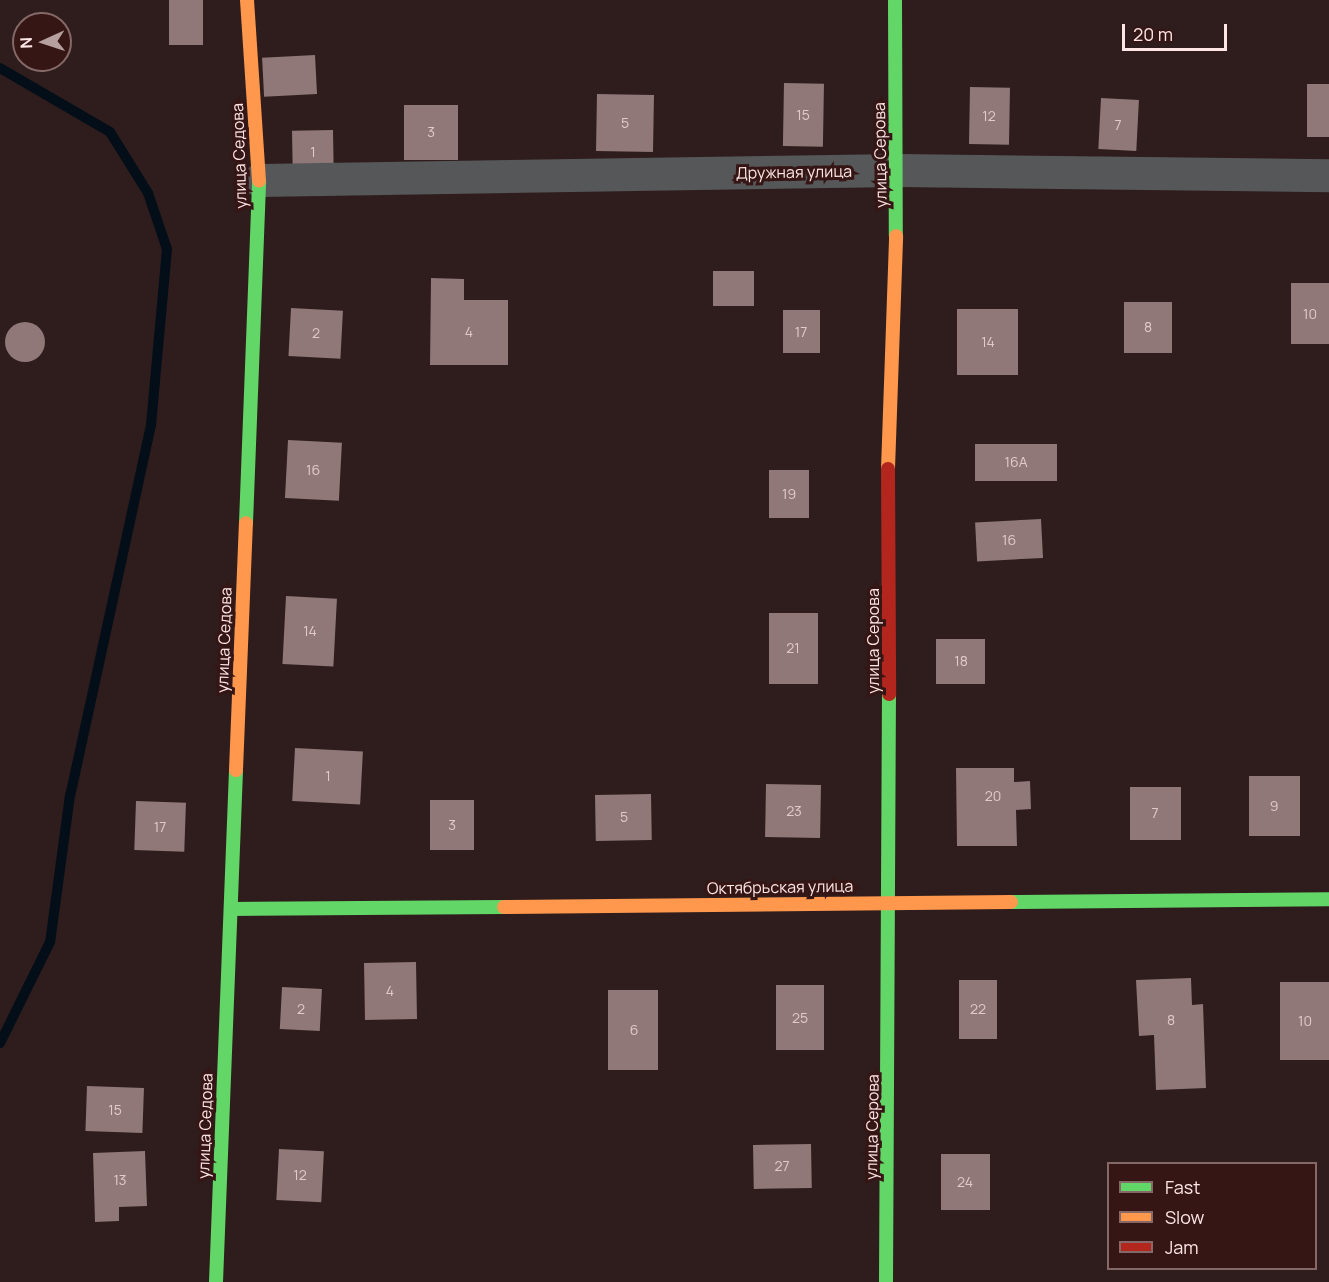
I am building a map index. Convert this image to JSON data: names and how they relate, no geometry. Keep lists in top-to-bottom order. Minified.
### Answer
{"streets":{"street":["улица Серова","улица Седова","Дружная улица","Октябрьская улица"]},"crossings":[["улица Серова","Дружная улица"],["улица Серова","Октябрьская улица"],["улица Седова","Дружная улица"],["улица Седова","Октябрьская улица"]],"house_numbers":["15","12","5","7","3","1","10","8","4","17","2","14","16А","16","19","16","14","21","18","1","20","9","23","7","5","3","17","4","2","22","25","8","10","6","15","27","12","13","24"],"legend":["Fast","Slow","Jam"],"scale_bar":"20 m","north":"left"}
